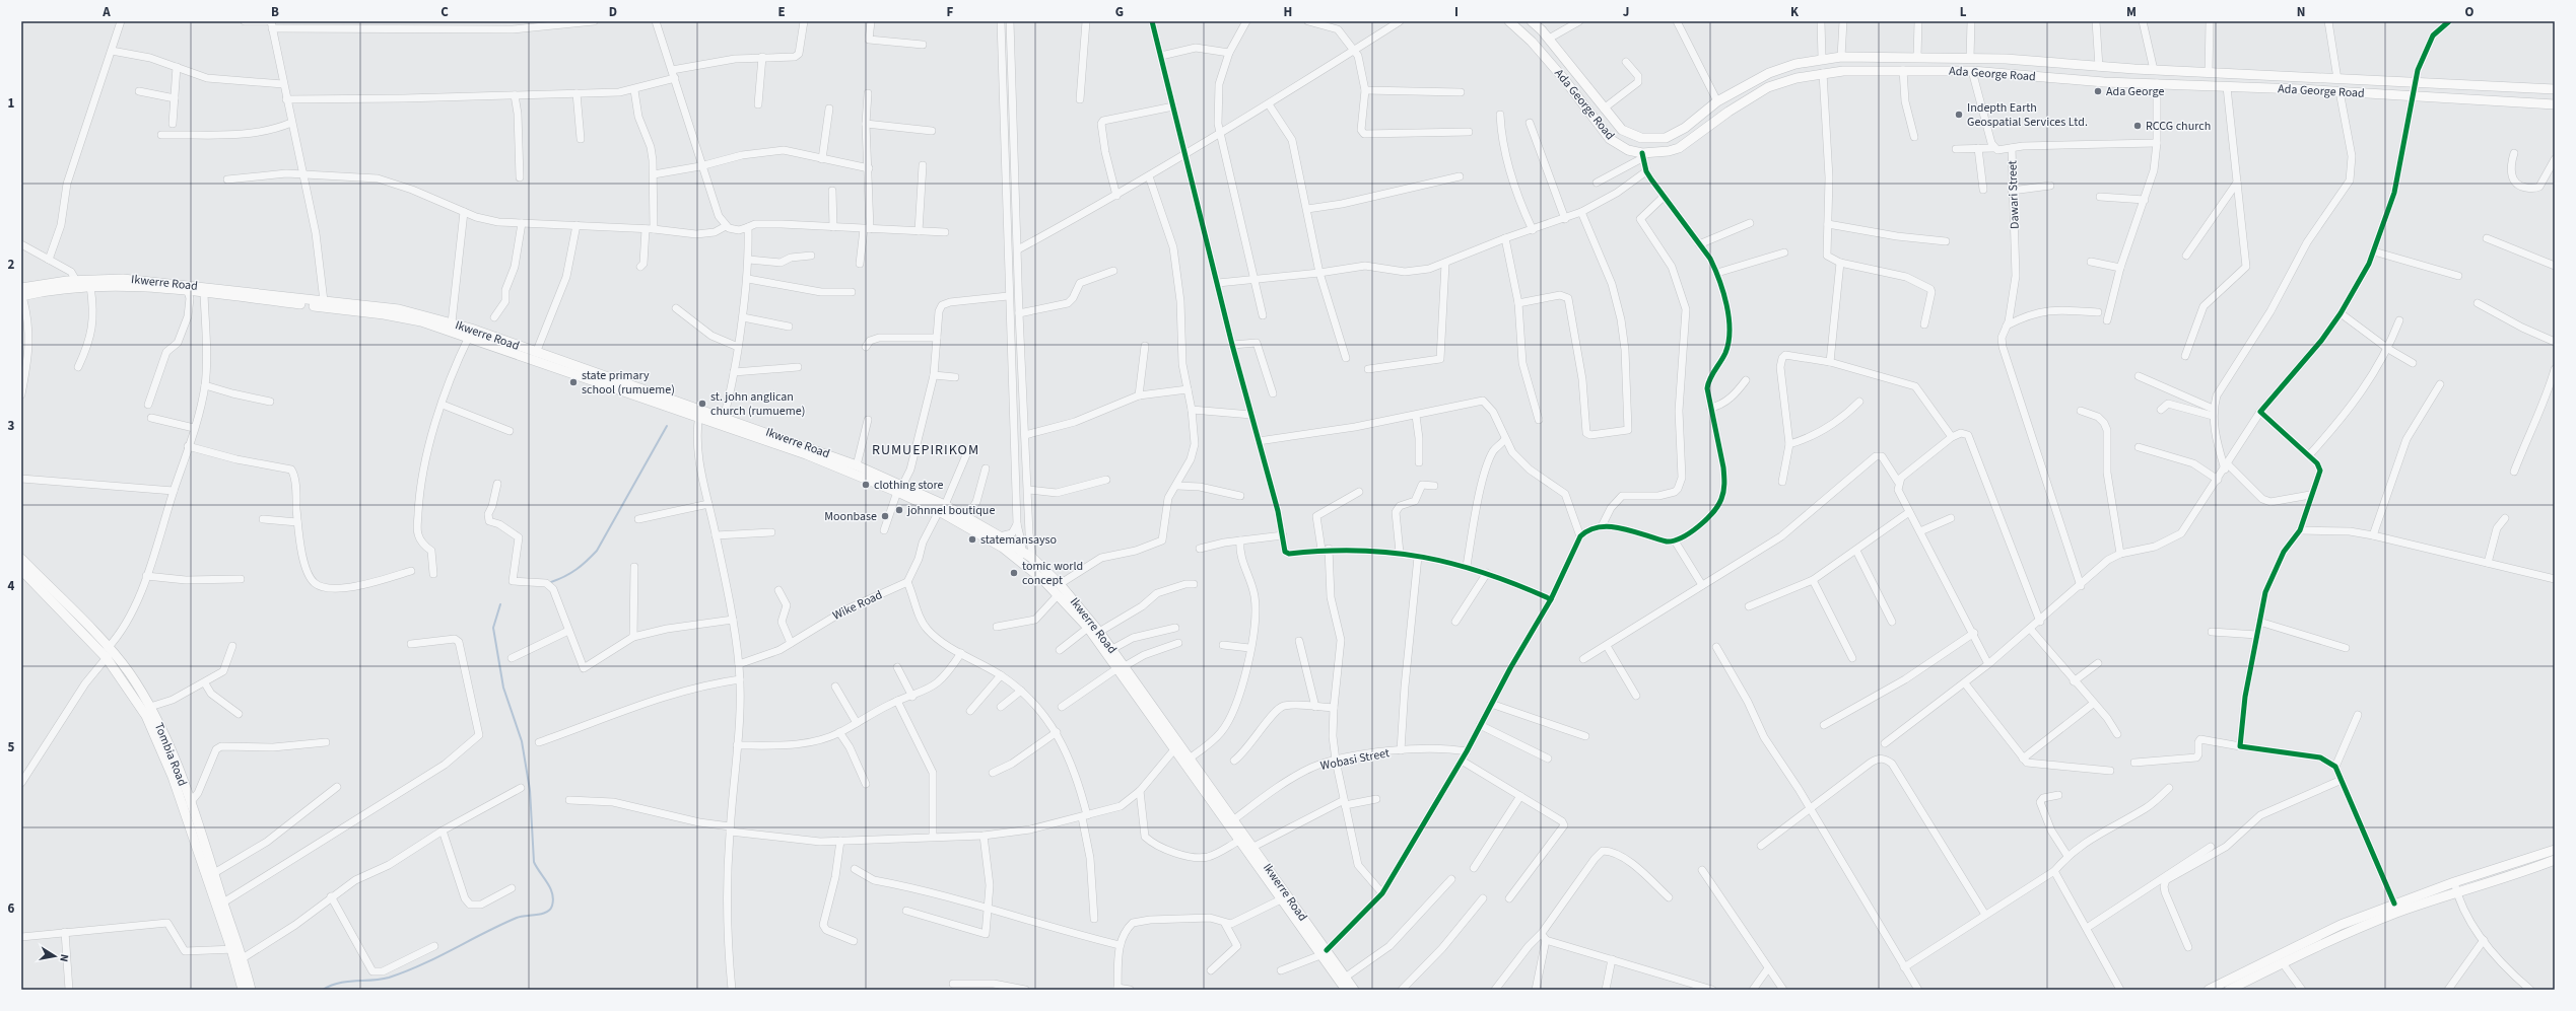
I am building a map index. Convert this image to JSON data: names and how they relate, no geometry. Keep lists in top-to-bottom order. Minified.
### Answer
{"streets":{"main road":["Ada George Road","Ikwerre Road","Tombia Road"],"street":["Dawari Street","Wike Road","Wobasi Street"]},"crossings":[["Ada George Road","Dawari Street"],["Ikwerre Road","Wobasi Street"]],"districts":["RUMUEPIRIKOM"],"places":["Ada George","Indepth Earth Geospatial Services Ltd.","RCCG church","state primary school (rumueme)","st. john anglican church (rumueme)","clothing store","johnnel boutique","Moonbase","statemansayso","tomic world concept"],"north":"right","grid":{"columns":["A","B","C","D","E","F","G","H","I","J","K","L","M","N","O"],"rows":["1","2","3","4","5","6"]}}
